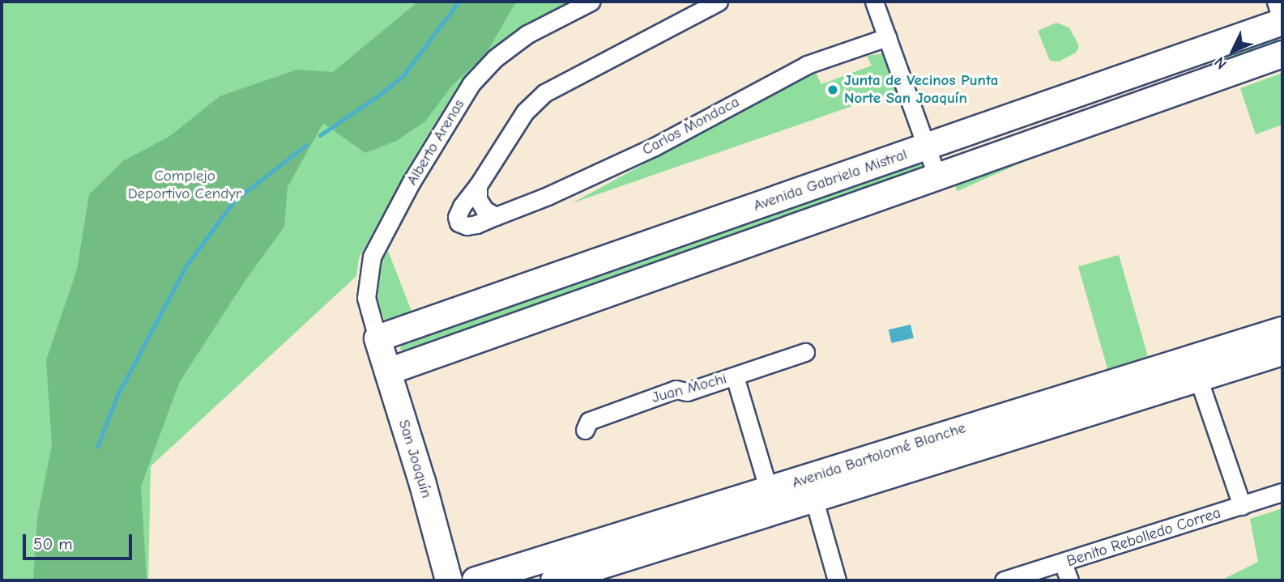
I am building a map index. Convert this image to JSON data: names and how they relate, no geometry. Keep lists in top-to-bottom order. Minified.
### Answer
{"streets":{"main road":["Avenida Gabriela Mistral","Avenida Bartolomé Blanche","San Joaquín"],"street":["Carlos Mondaca","Alberto Arenas","Juan Mochi","Benito Rebolledo Correa"]},"crossings":[["Alberto Arenas","Avenida Gabriela Mistral"],["Alberto Arenas","San Joaquín"],["Avenida Gabriela Mistral","San Joaquín"],["Juan Mochi","Avenida Bartolomé Blanche"]],"parks":["Complejo Deportivo Cendyr"],"places":["Junta de Vecinos Punta Norte San Joaquín"],"scale_bar":"50 m","north":"bottom left"}
